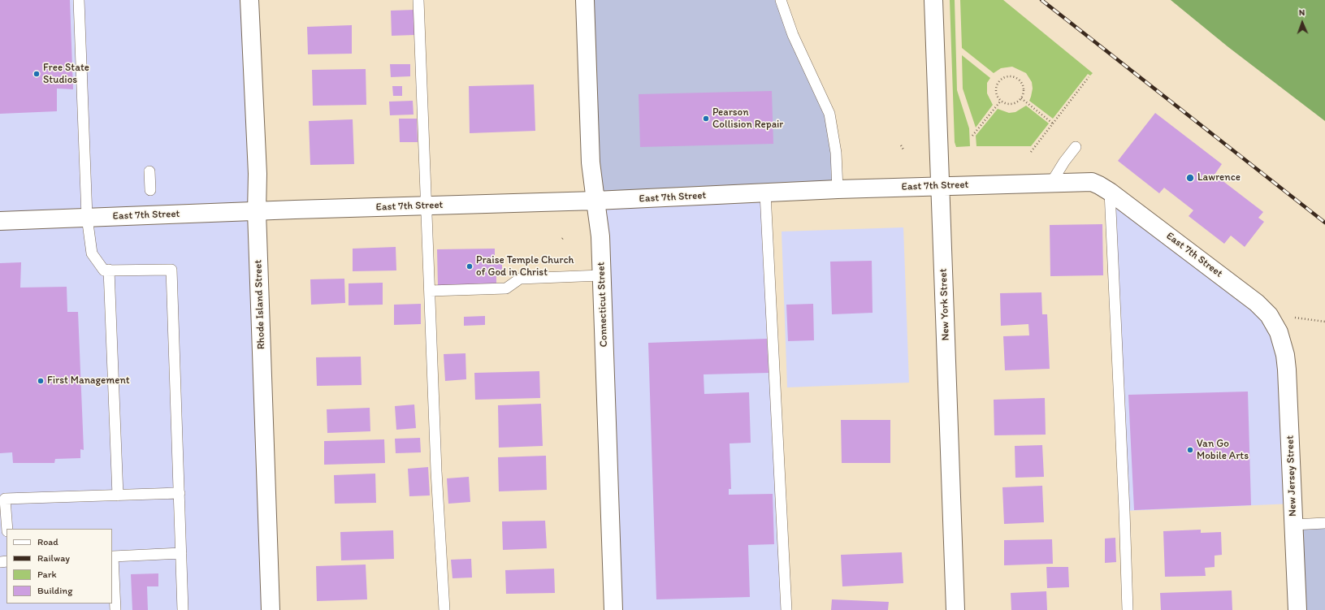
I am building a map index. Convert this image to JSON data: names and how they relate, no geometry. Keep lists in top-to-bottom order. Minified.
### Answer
{"streets":{"street":["East 7th Street","Rhode Island Street","Connecticut Street","New York Street","New Jersey Street"]},"crossings":[["East 7th Street","Rhode Island Street"],["East 7th Street","Connecticut Street"],["East 7th Street","New York Street"],["East 7th Street","New Jersey Street"]],"places":["Free State Studios","Pearson Collision Repair","Lawrence","Praise Temple Church of God in Christ","First Management","Van Go Mobile Arts"],"legend":["Road","Railway","Park","Building"],"north":"top"}
